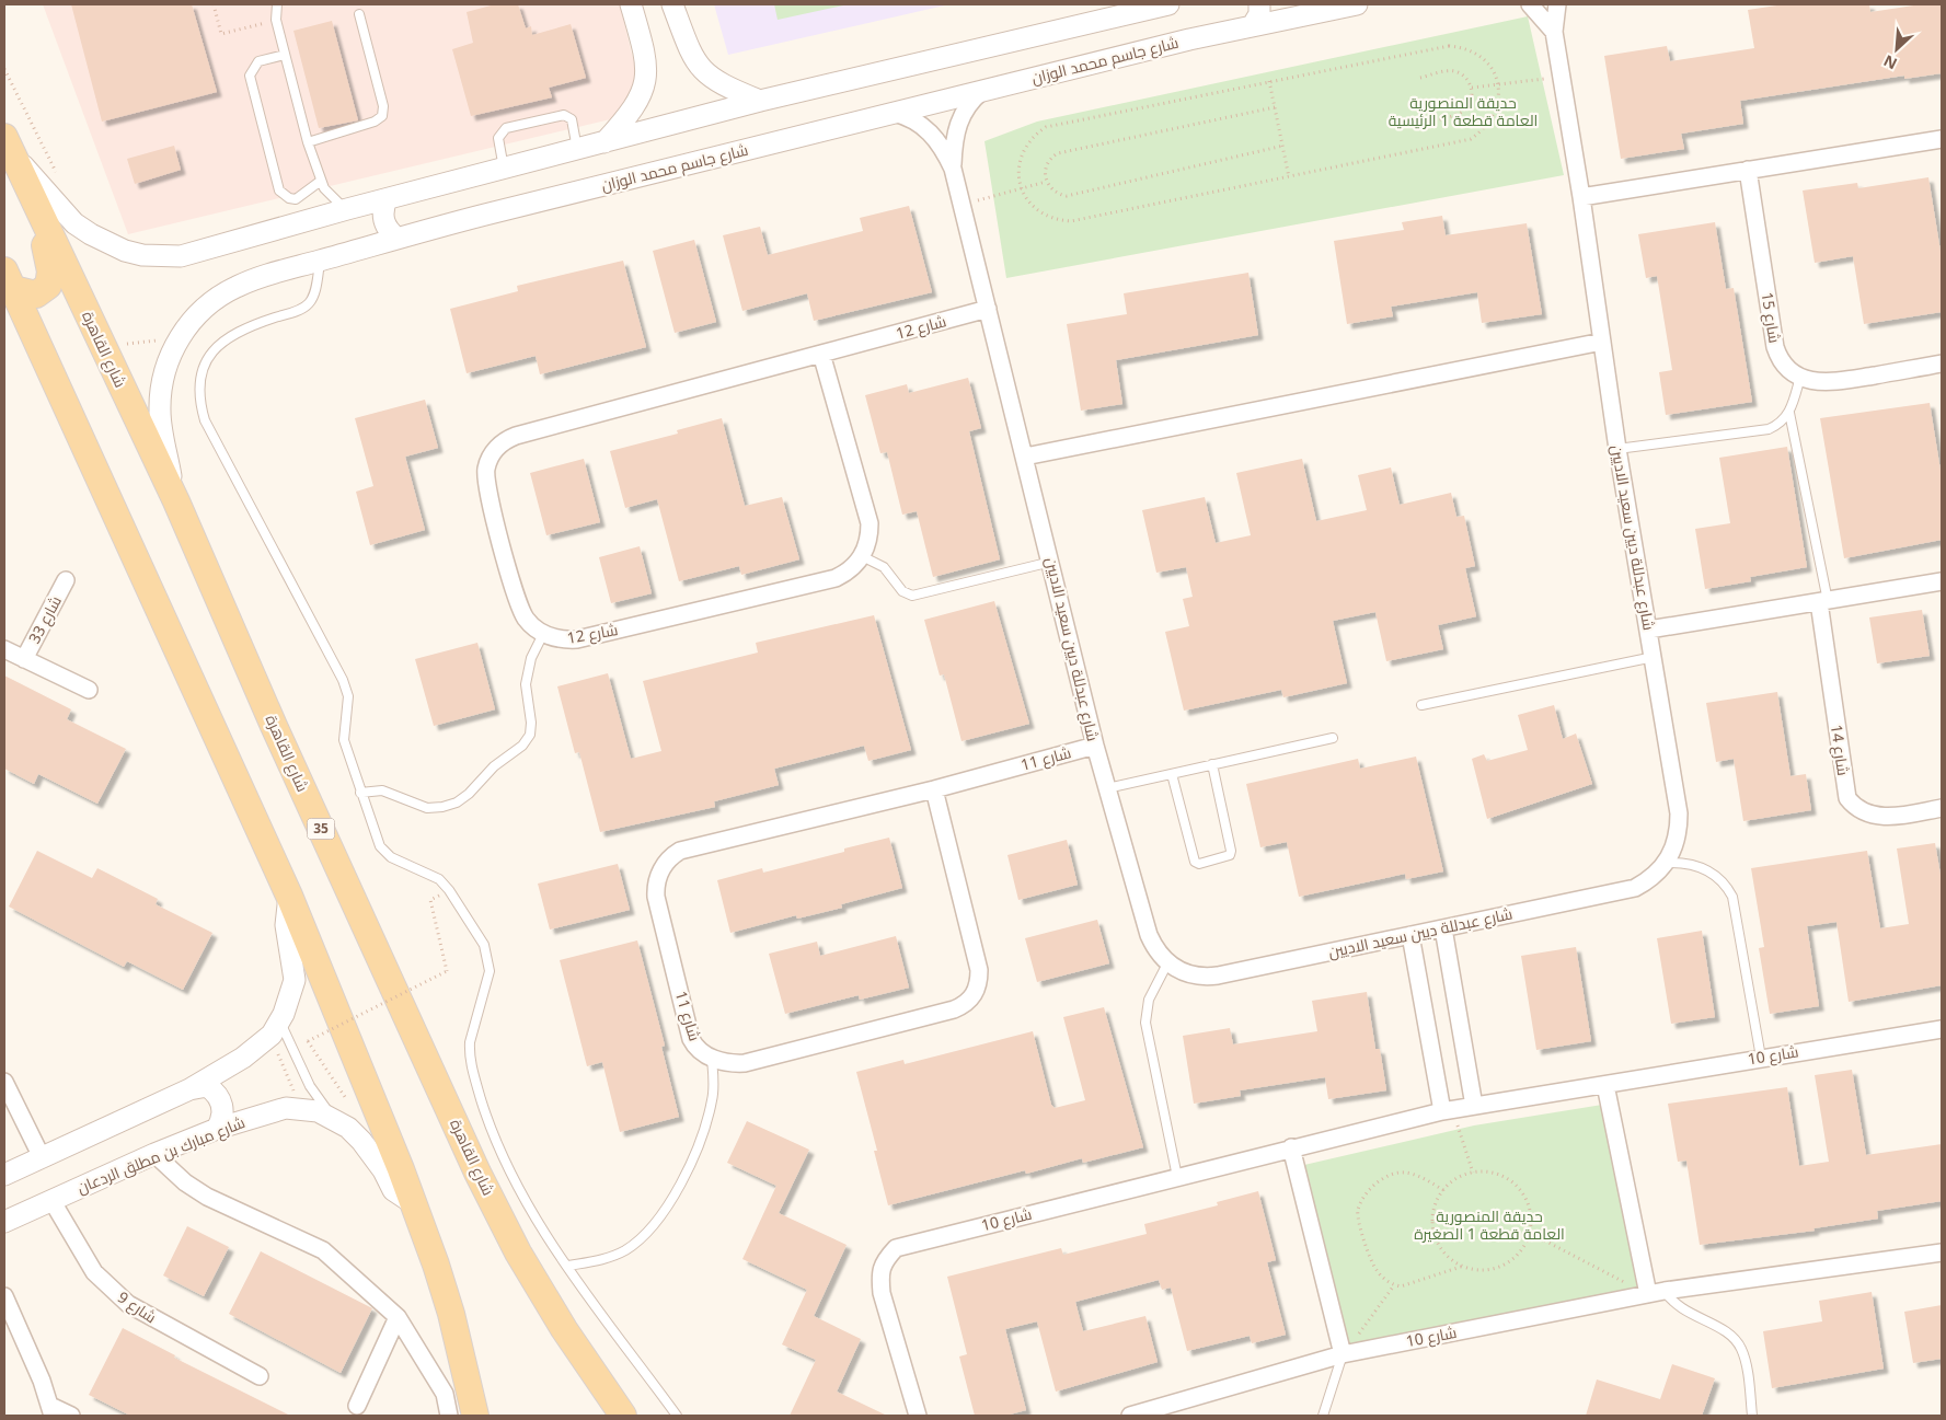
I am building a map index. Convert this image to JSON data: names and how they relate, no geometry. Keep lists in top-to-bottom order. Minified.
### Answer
{"streets":{"main road":["شارع القاهرة","35"],"street":["شارع جاسم محمد الوزان","شارع 15","شارع 12","شارع عبدللة ديين سعيد الاديين","شارع 33","شارع 14","شارع 11","شارع 10","شارع مبارك بن مطلق الردعان","شارع 9"]},"crossings":[["شارع جاسم محمد الوزان","شارع القاهرة"],["شارع جاسم محمد الوزان","شارع عبدللة ديين سعيد الاديين"],["شارع 12","شارع عبدللة ديين سعيد الاديين"],["شارع عبدللة ديين سعيد الاديين","شارع 11"],["شارع مبارك بن مطلق الردعان","شارع 9"]],"parks":["حديقة المنصورية العامة قطعة 1 الرئيسية","حديقة المنصورية العامة قطعة 1 الصغيرة"],"north":"bottom left"}
